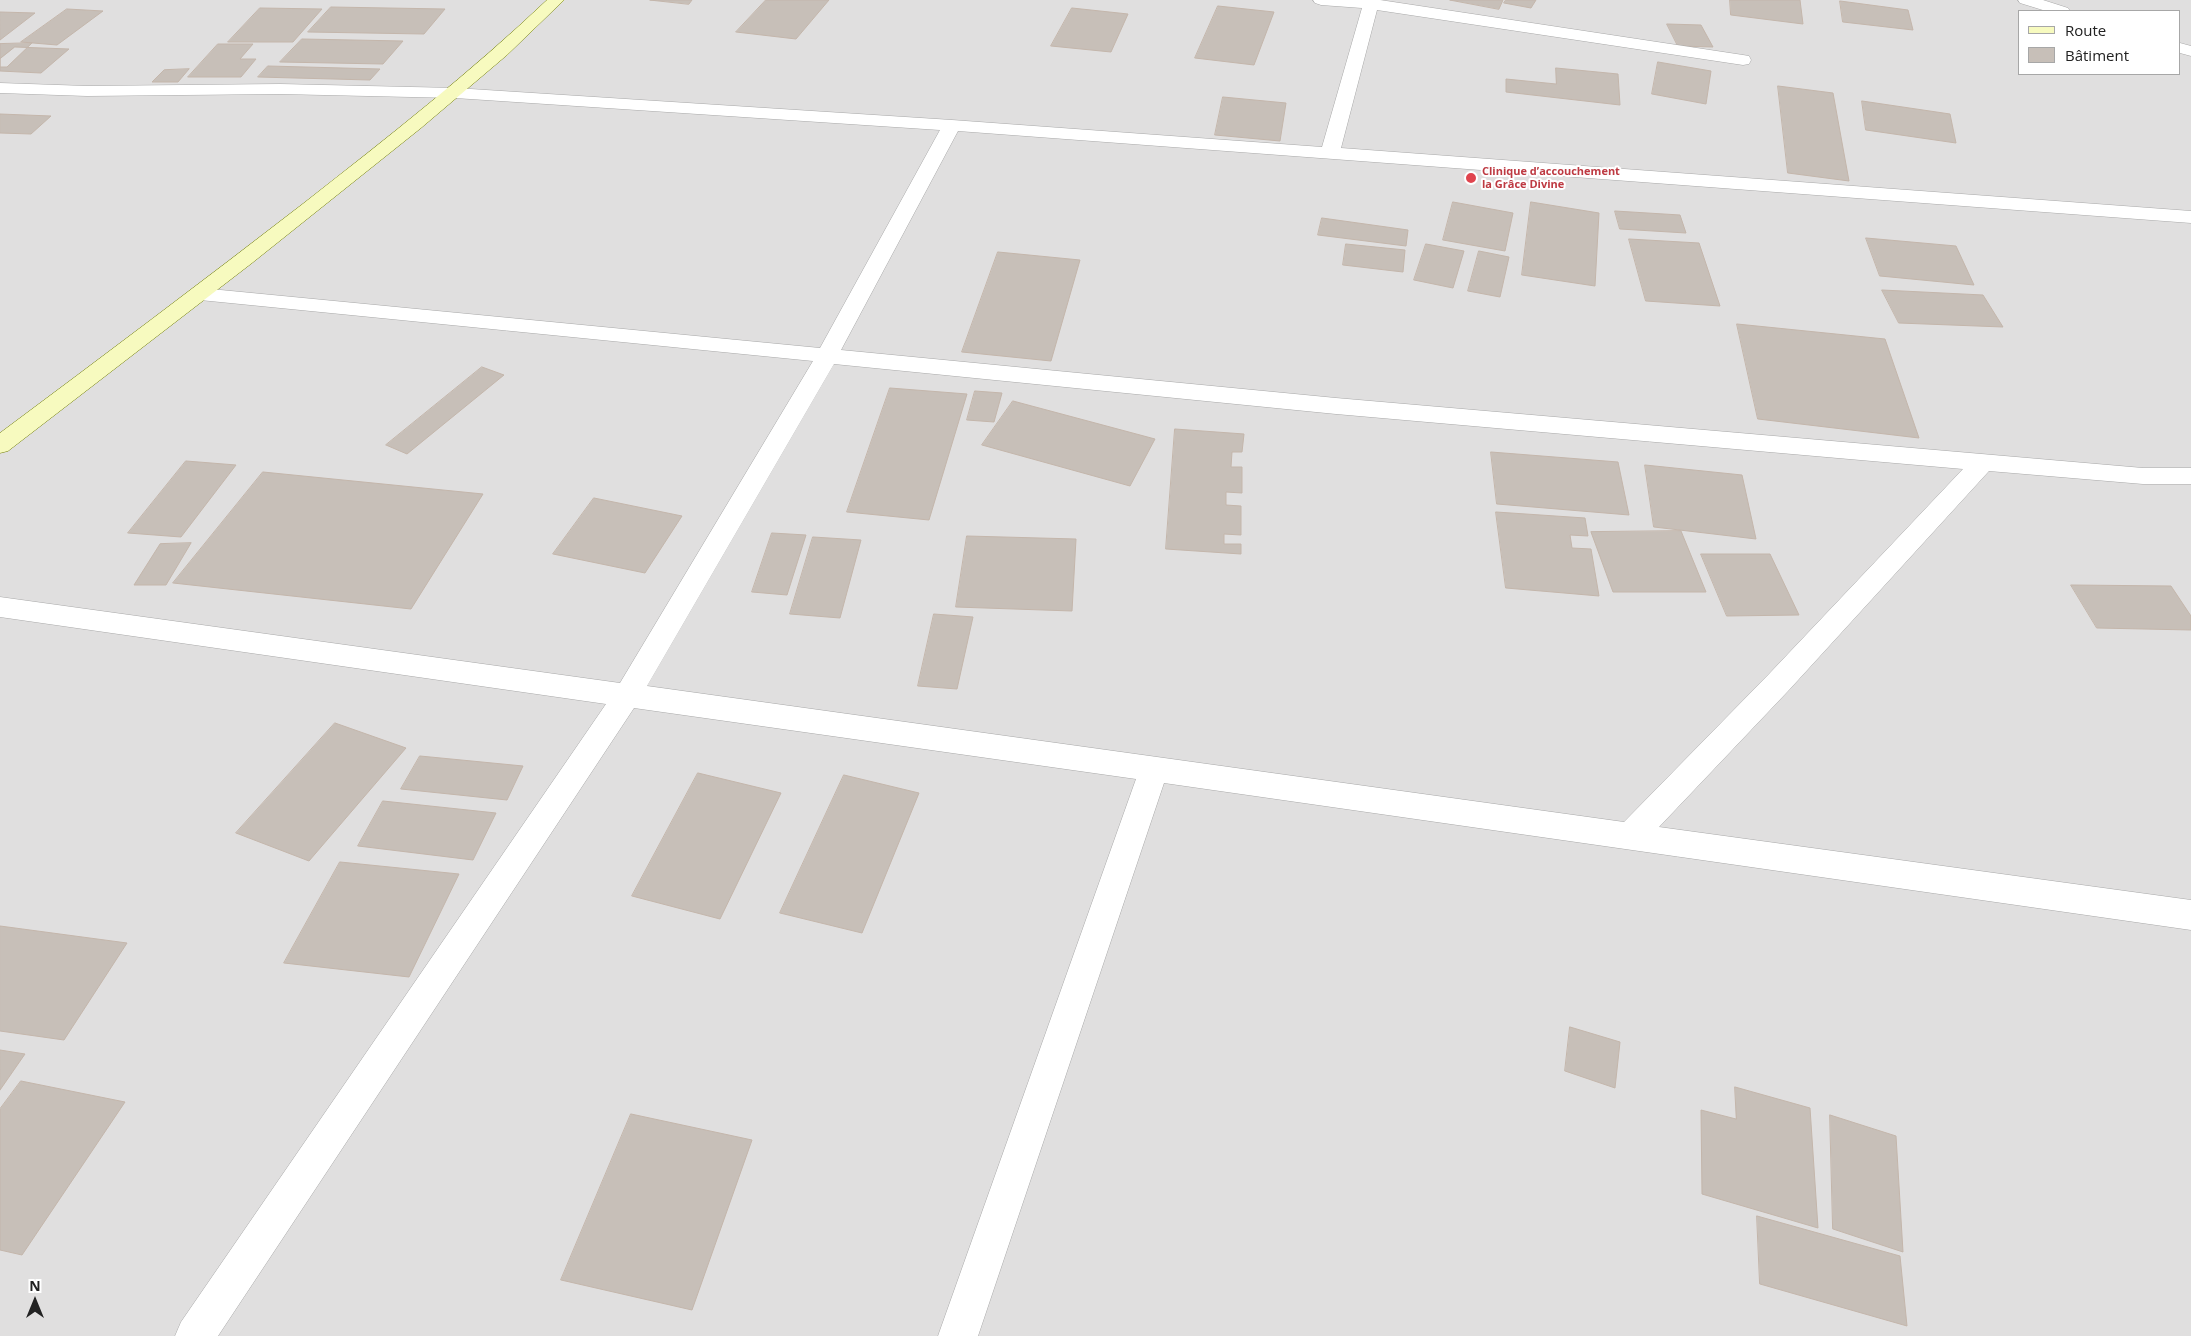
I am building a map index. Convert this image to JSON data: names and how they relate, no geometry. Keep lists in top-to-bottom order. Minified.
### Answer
{"places":["Clinique d’accouchement la Grâce Divine"],"legend":["Route","Bâtiment"],"north":"top"}
